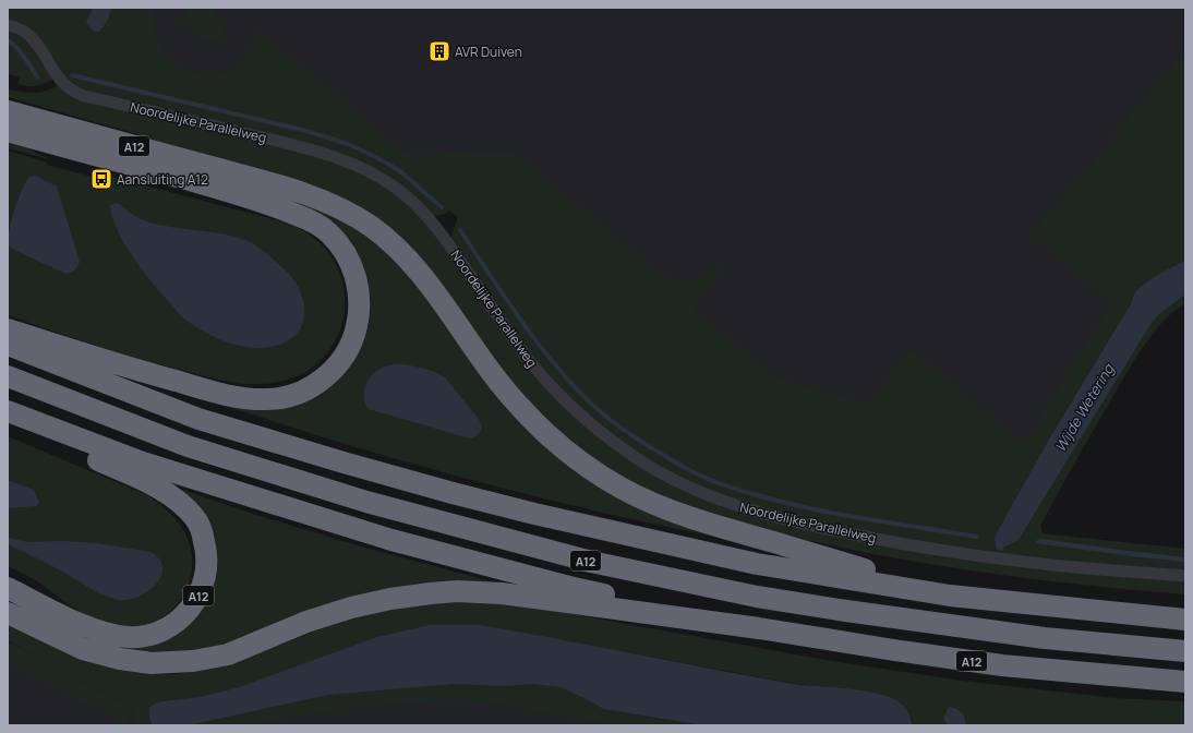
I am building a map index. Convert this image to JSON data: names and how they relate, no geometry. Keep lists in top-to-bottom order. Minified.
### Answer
{"streets":{"highway":["A12"],"street":["Noordelijke Parallelweg"]},"water":["Wijde Wetering"],"places":{"building":["AVR Duiven"],"bus stop":["Aansluiting A12"]}}
